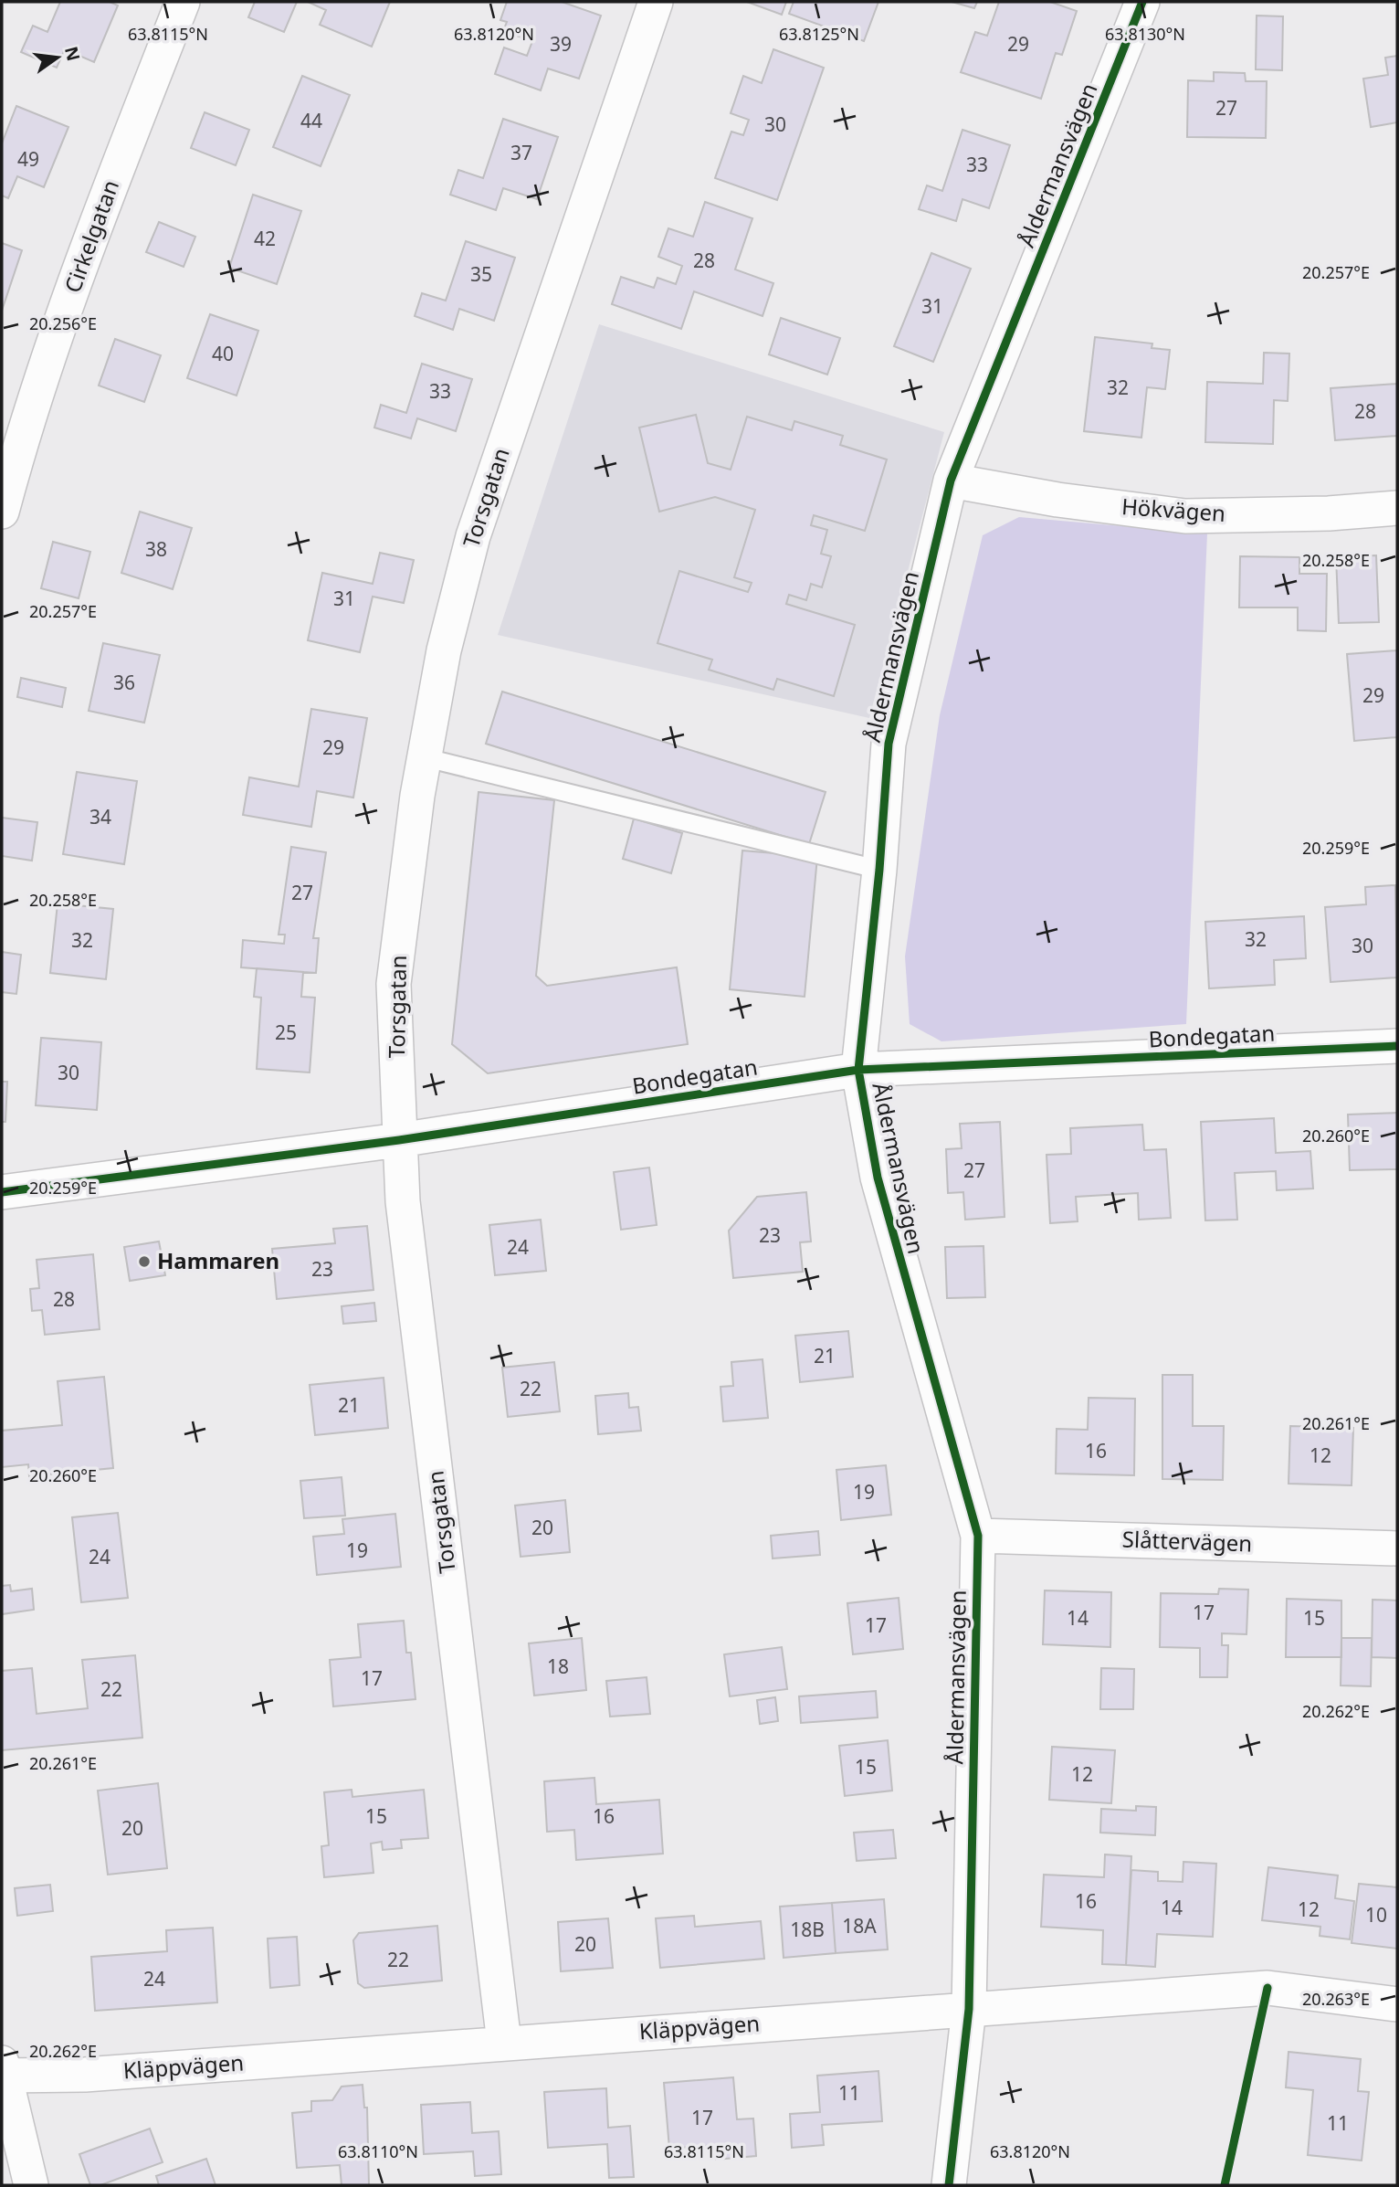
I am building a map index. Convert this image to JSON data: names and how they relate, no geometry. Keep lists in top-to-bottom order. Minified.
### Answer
{"streets":{"street":["Åldermansvägen","Cirkelgatan","Torsgatan","Hökvägen","Bondegatan","Slåttervägen","Kläppvägen"]},"crossings":[["Åldermansvägen","Hökvägen"],["Åldermansvägen","Bondegatan"],["Åldermansvägen","Slåttervägen"],["Åldermansvägen","Kläppvägen"],["Torsgatan","Bondegatan"],["Torsgatan","Kläppvägen"]],"places":["Hammaren"],"house_numbers":["39","29","27","44","30","37","49","33","42","28","35","31","40","32","33","28","38","31","36","29","29","34","27","32","32","30","25","30","27","23","24","23","28","21","22","21","16","12","19","20","19","24","17","14","15","17","18","17","22","15","12","15","16","20","16","14","12","10","18A","18B","20","22","24","11","17","11"],"north":"right","coordinates":["63.8115°N","63.8120°N","63.8125°N","63.8130°N","20.257°E","20.256°E","20.258°E","20.259°E","20.260°E","20.261°E","20.262°E","20.263°E","63.8110°N"]}
